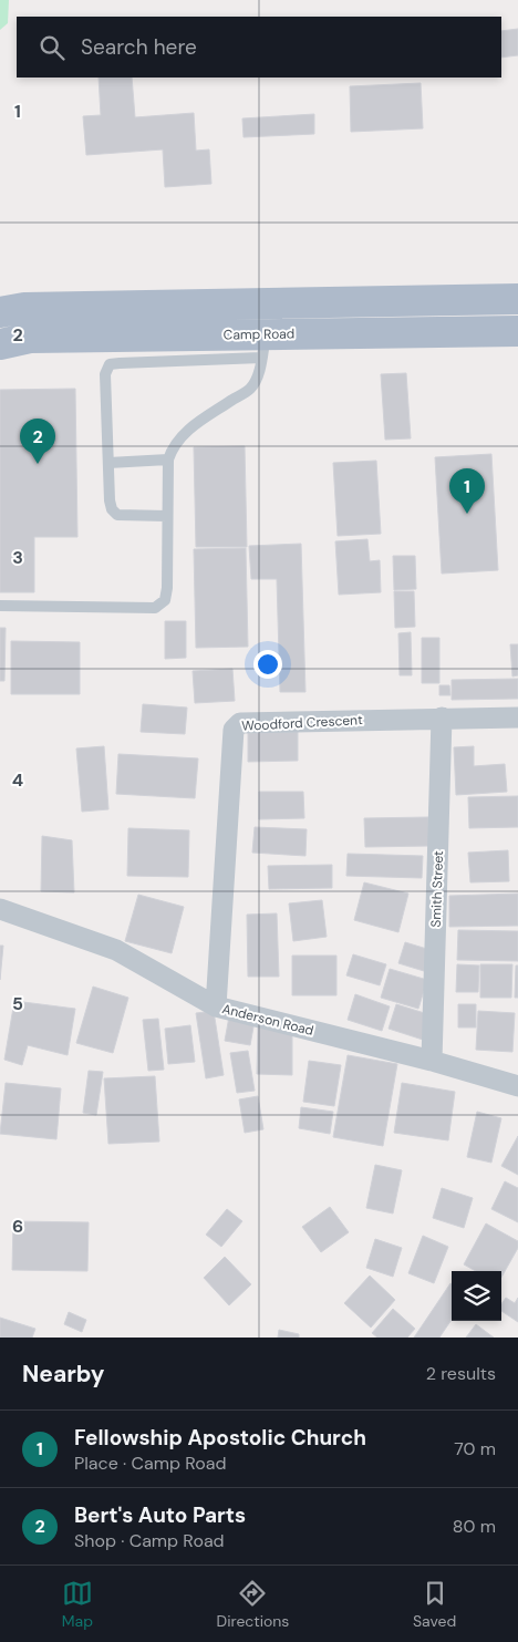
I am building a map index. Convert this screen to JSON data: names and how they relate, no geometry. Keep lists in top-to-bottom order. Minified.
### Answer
{"streets":{"main road":["Camp Road"],"street":["Woodford Crescent","Smith Street","Anderson Road"]},"crossings":[["Woodford Crescent","Smith Street"],["Woodford Crescent","Anderson Road"],["Smith Street","Anderson Road"]],"page":{"search":"Search here","pins":["2","1"],"heading":["Nearby","2 results"],"list":[{"mark":"1","name":"Fellowship Apostolic Church","note":"Place · Camp Road","value":"70 m"},{"mark":"2","name":"Bert's Auto Parts","note":"Shop · Camp Road","value":"80 m"}],"nav":["Map","Directions","Saved"]},"grid":{"rows":["1","2","3","4","5","6"]}}
